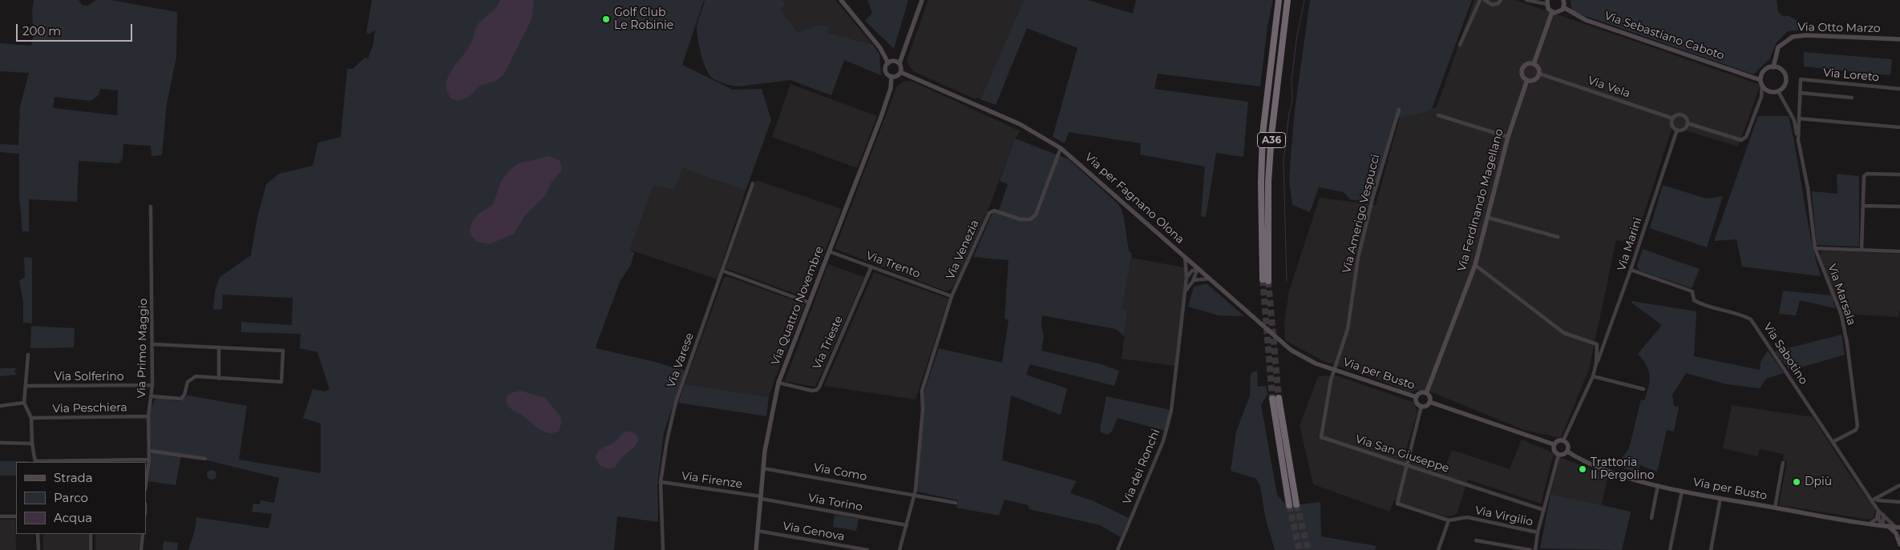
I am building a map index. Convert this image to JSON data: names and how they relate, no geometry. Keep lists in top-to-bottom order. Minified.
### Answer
{"streets":{"highway":["A36"],"street":["Via Otto Marzo","Via Sebastiano Caboto","Via Loreto","Via Vela","Via per Fagnano Olona","Via Ferdinando Magellano","Via Amerigo Vespucci","Via Marini","Via Venezia","Via Trento","Via Marsala","Via Quattro Novembre","Via Trieste","Via Primo Maggio","Via Sabotino","Via Varese","Via per Busto","Via Solferino","Via Peschiera","Via San Giuseppe","Via dei Ronchi","Via Como","Via Firenze","Via Torino","Via Virgilio","Via Genova"]},"crossings":[["Via Otto Marzo","Via Sebastiano Caboto"],["Via Otto Marzo","Via Vela"],["Via Otto Marzo","Via Marsala"],["Via Sebastiano Caboto","Via Vela"],["Via Sebastiano Caboto","Via Marsala"],["Via Loreto","Via Marsala"],["Via Vela","Via Ferdinando Magellano"],["Via Vela","Via Marini"],["Via Vela","Via Marsala"],["Via per Fagnano Olona","Via Amerigo Vespucci"],["Via per Fagnano Olona","Via Venezia"],["Via per Fagnano Olona","Via Quattro Novembre"],["Via per Fagnano Olona","Via per Busto"],["Via per Fagnano Olona","Via San Giuseppe"],["Via per Fagnano Olona","Via dei Ronchi"],["Via Ferdinando Magellano","Via per Busto"],["Via Amerigo Vespucci","Via per Busto"],["Via Amerigo Vespucci","Via San Giuseppe"],["Via Marini","Via Sabotino"],["Via Venezia","Via Trento"],["Via Trento","Via Quattro Novembre"],["Via Trento","Via Trieste"],["Via Marsala","Via Sabotino"],["Via Quattro Novembre","Via Trieste"],["Via Quattro Novembre","Via Como"],["Via Quattro Novembre","Via Firenze"],["Via Quattro Novembre","Via Torino"],["Via Quattro Novembre","Via Genova"],["Via Primo Maggio","Via Solferino"],["Via Primo Maggio","Via Peschiera"],["Via Sabotino","Via per Busto"],["Via Varese","Via Firenze"],["Via per Busto","Via San Giuseppe"],["Via San Giuseppe","Via Virgilio"],["Via Firenze","Via Torino"]],"places":["Golf Club Le Robinie","Trattoria Il Pergolino","Dpiù"],"legend":["Strada","Parco","Acqua"],"scale_bar":"200 m"}
